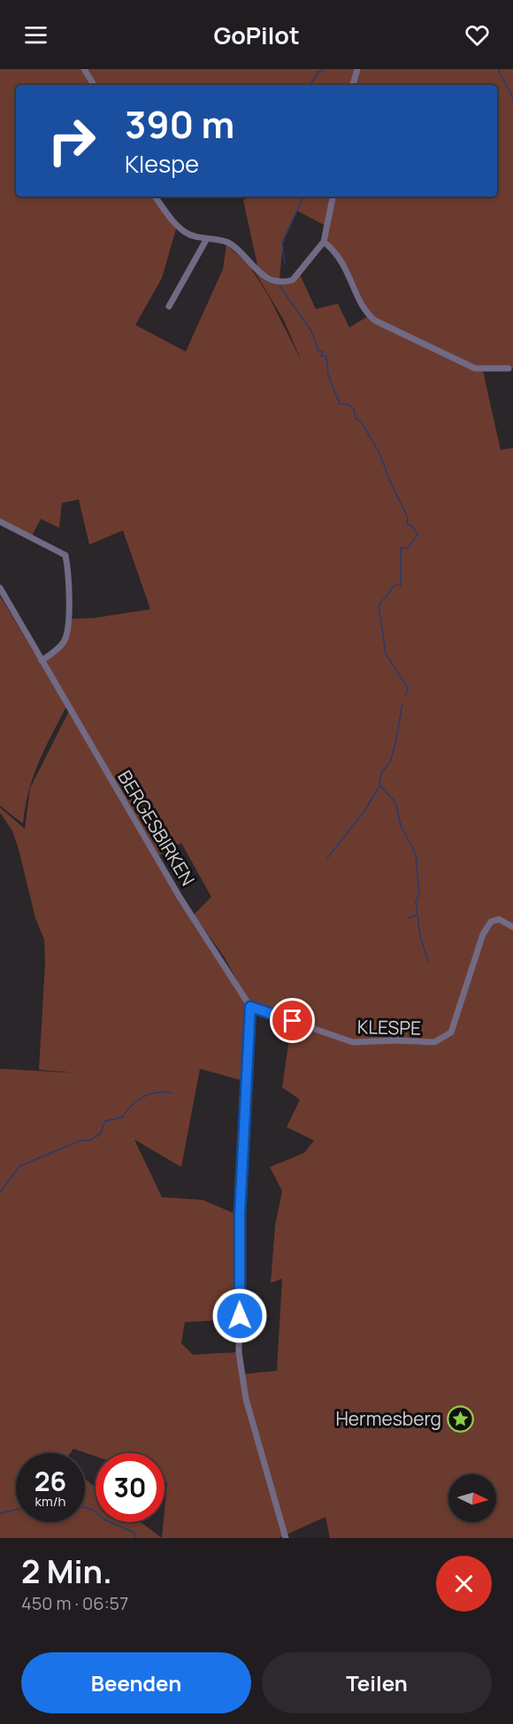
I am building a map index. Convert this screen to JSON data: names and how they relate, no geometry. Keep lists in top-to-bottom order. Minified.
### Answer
{"streets":{"street":["BERGESBIRKEN","KLESPE"]},"crossings":[["BERGESBIRKEN","KLESPE"]],"places":{"place":["Hermesberg"]},"north":"right","page":{"header":"GoPilot","turn":["390 m","Klespe"],"speed":"26 km/h","limit":"30","heading":["2 Min.","450 m · 06:57"],"buttons":["Beenden","Teilen"]}}
